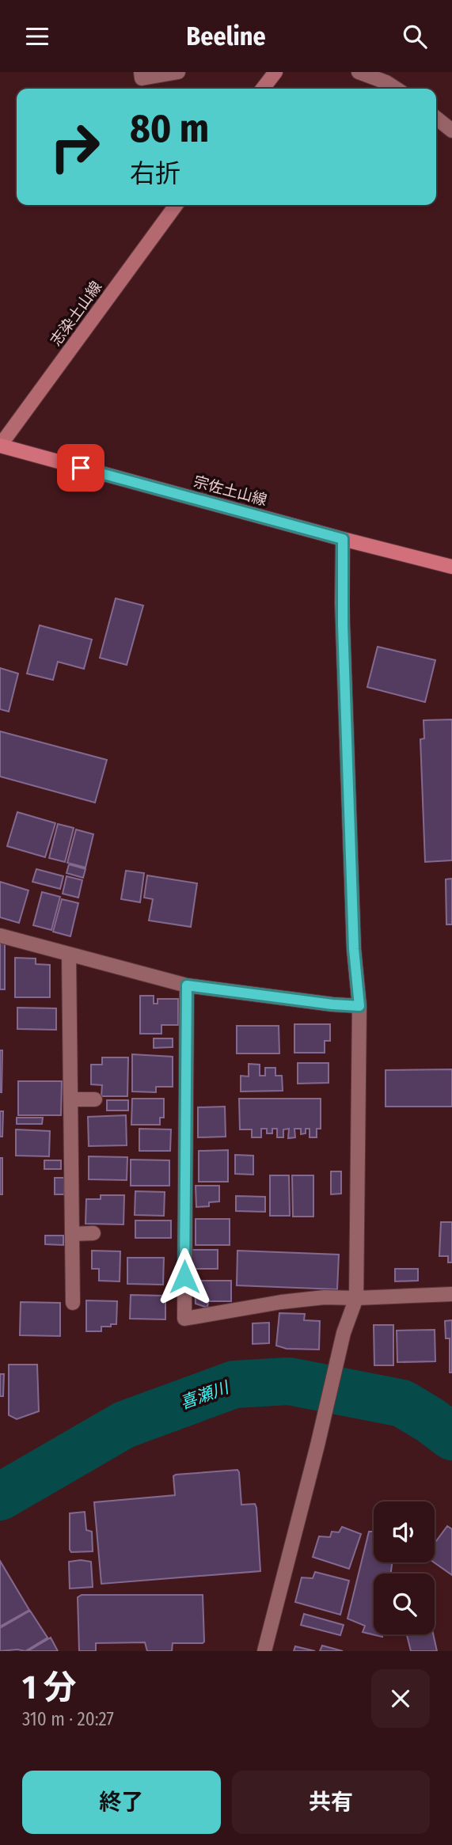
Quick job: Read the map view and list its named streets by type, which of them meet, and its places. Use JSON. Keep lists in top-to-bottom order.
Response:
{
  "streets": {
    "main road": ["志染土山線", "宗佐土山線"]
  },
  "crossings": [
    ["志染土山線", "宗佐土山線"]
  ],
  "water": ["喜瀬川"],
  "page": {
    "header": "Beeline",
    "turn": ["80 m", "右折"],
    "heading": ["1 分", "310 m · 20:27"],
    "buttons": ["終了", "共有"]
  }
}
